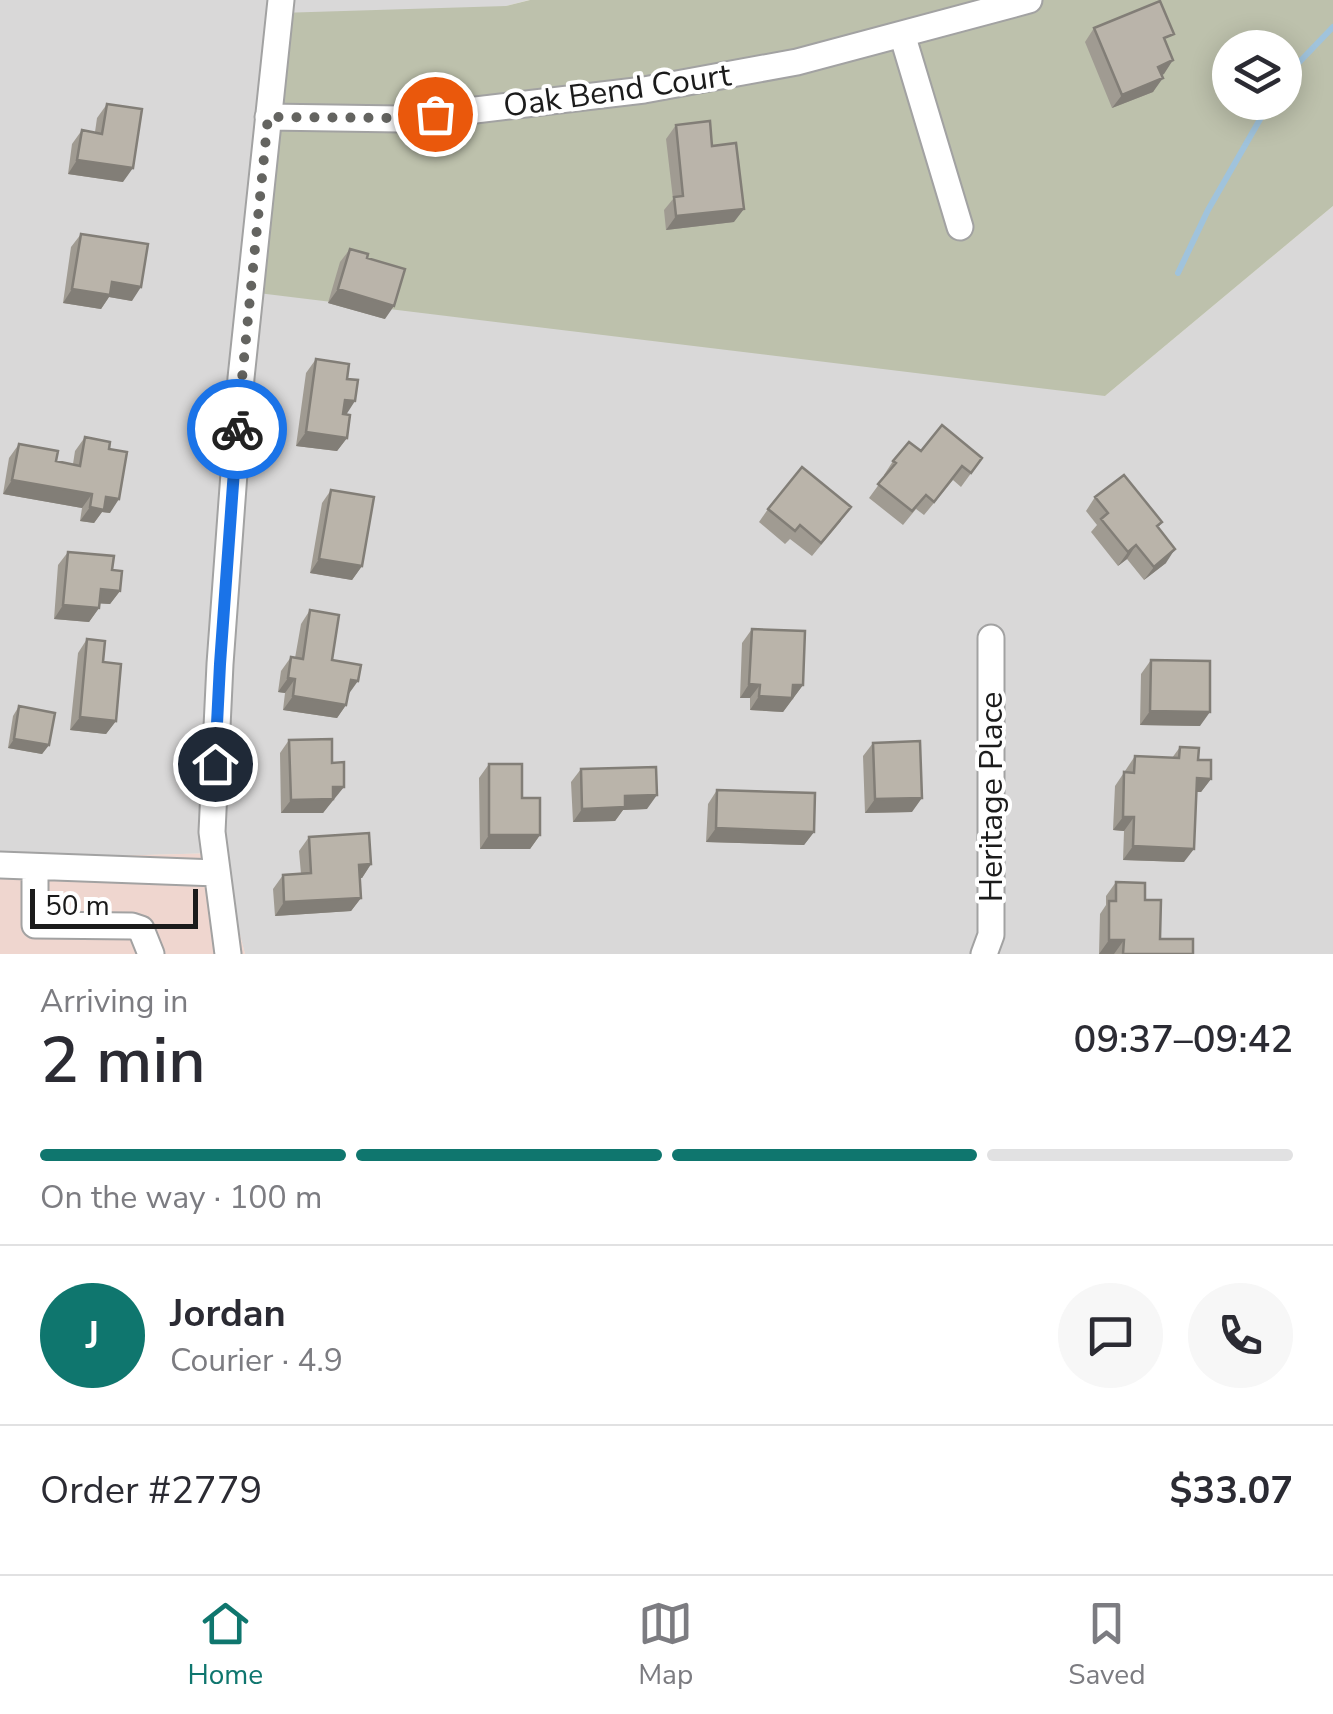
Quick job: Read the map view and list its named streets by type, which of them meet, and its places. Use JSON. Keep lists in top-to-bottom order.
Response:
{
  "streets": {
    "street": ["Oak Bend Court", "Heritage Place"]
  },
  "scale_bar": "50 m",
  "page": {
    "scale": "50 m",
    "heading": ["2 min", "Arriving in", "09:37–09:42"],
    "panel": [
      "Jordan",
      "Courier · 4.9",
      "Order #2779",
      "$33.07"
    ],
    "bar": "On the way · 100 m",
    "round": "J",
    "tabs": ["Home", "Map", "Saved"]
  }
}
